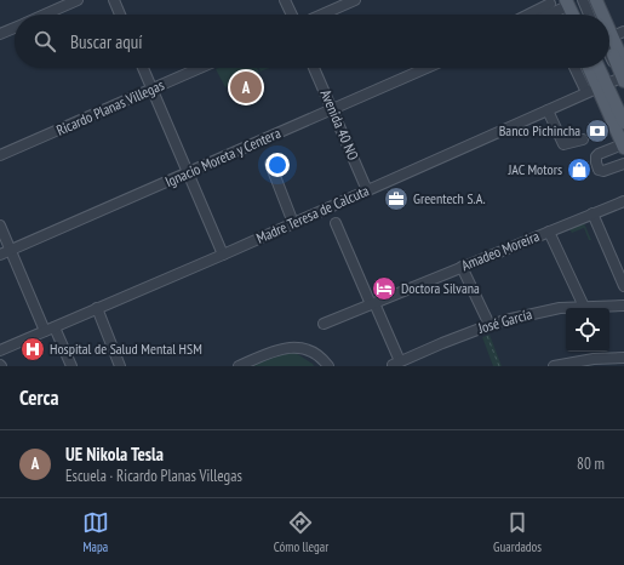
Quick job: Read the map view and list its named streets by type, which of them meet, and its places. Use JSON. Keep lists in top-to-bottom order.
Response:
{
  "streets": {
    "street": [
      "Ricardo Planas Villegas",
      "Avenida 40 NO",
      "Ignacio Moreta y Centera",
      "Madre Teresa de Calcuta",
      "Amadeo Moreira",
      "José García"
    ]
  },
  "crossings": [
    ["Avenida 40 NO", "Ignacio Moreta y Centera"],
    ["Avenida 40 NO", "Madre Teresa de Calcuta"]
  ],
  "places": {
    "bank": ["Banco Pichincha"],
    "shop": ["JAC Motors"],
    "office": ["Greentech S.A."],
    "hotel": ["Doctora Silvana"],
    "hospital": ["Hospital de Salud Mental HSM"]
  },
  "page": {
    "search": "Buscar aquí",
    "pins": "A",
    "heading": "Cerca",
    "list": [
      {
        "mark": "A",
        "name": "UE Nikola Tesla",
        "note": "Escuela · Ricardo Planas Villegas",
        "value": "80 m"
      }
    ],
    "nav": ["Mapa", "Cómo llegar", "Guardados"]
  }
}
